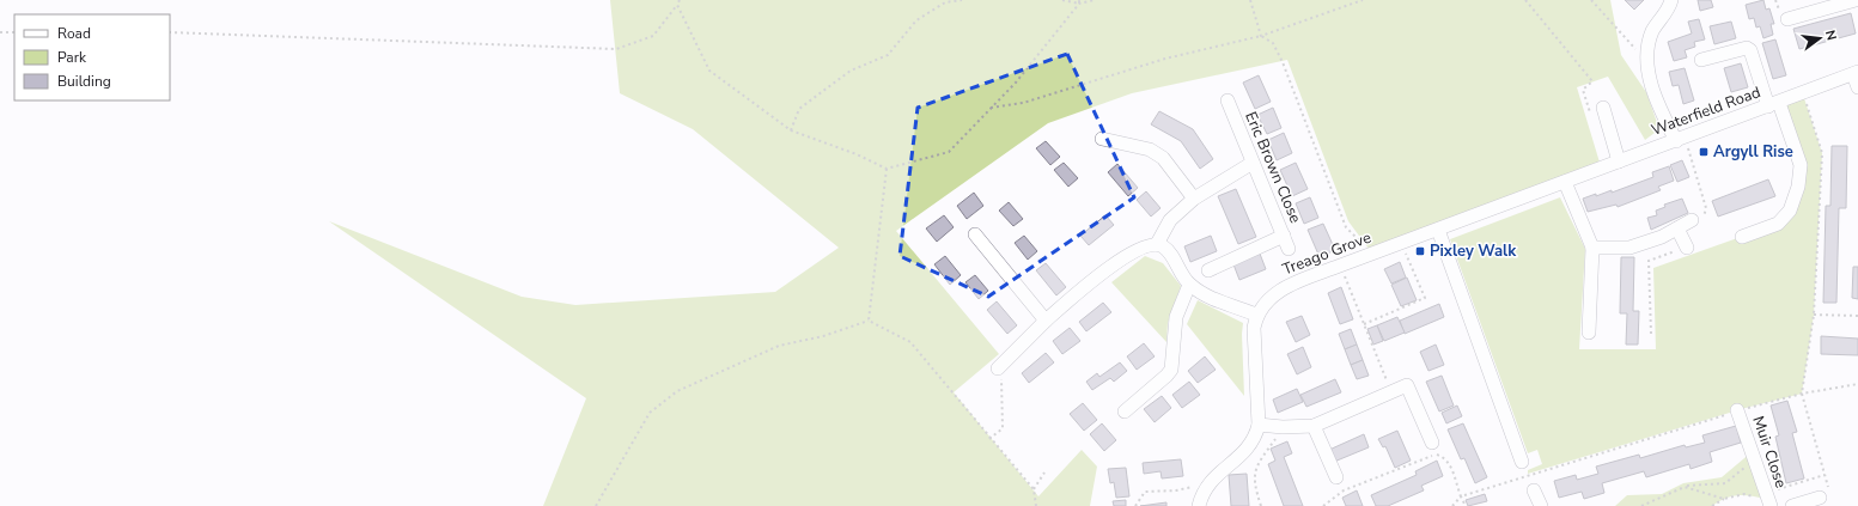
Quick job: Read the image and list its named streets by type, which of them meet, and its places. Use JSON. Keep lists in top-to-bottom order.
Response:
{
  "streets": {
    "street": [
      "Waterfield Road",
      "Eric Brown Close",
      "Treago Grove",
      "Muir Close"
    ]
  },
  "crossings": [
    ["Waterfield Road", "Treago Grove"]
  ],
  "places": {
    "transit": ["Argyll Rise", "Pixley Walk"]
  },
  "legend": ["Road", "Park", "Building"],
  "north": "right"
}
